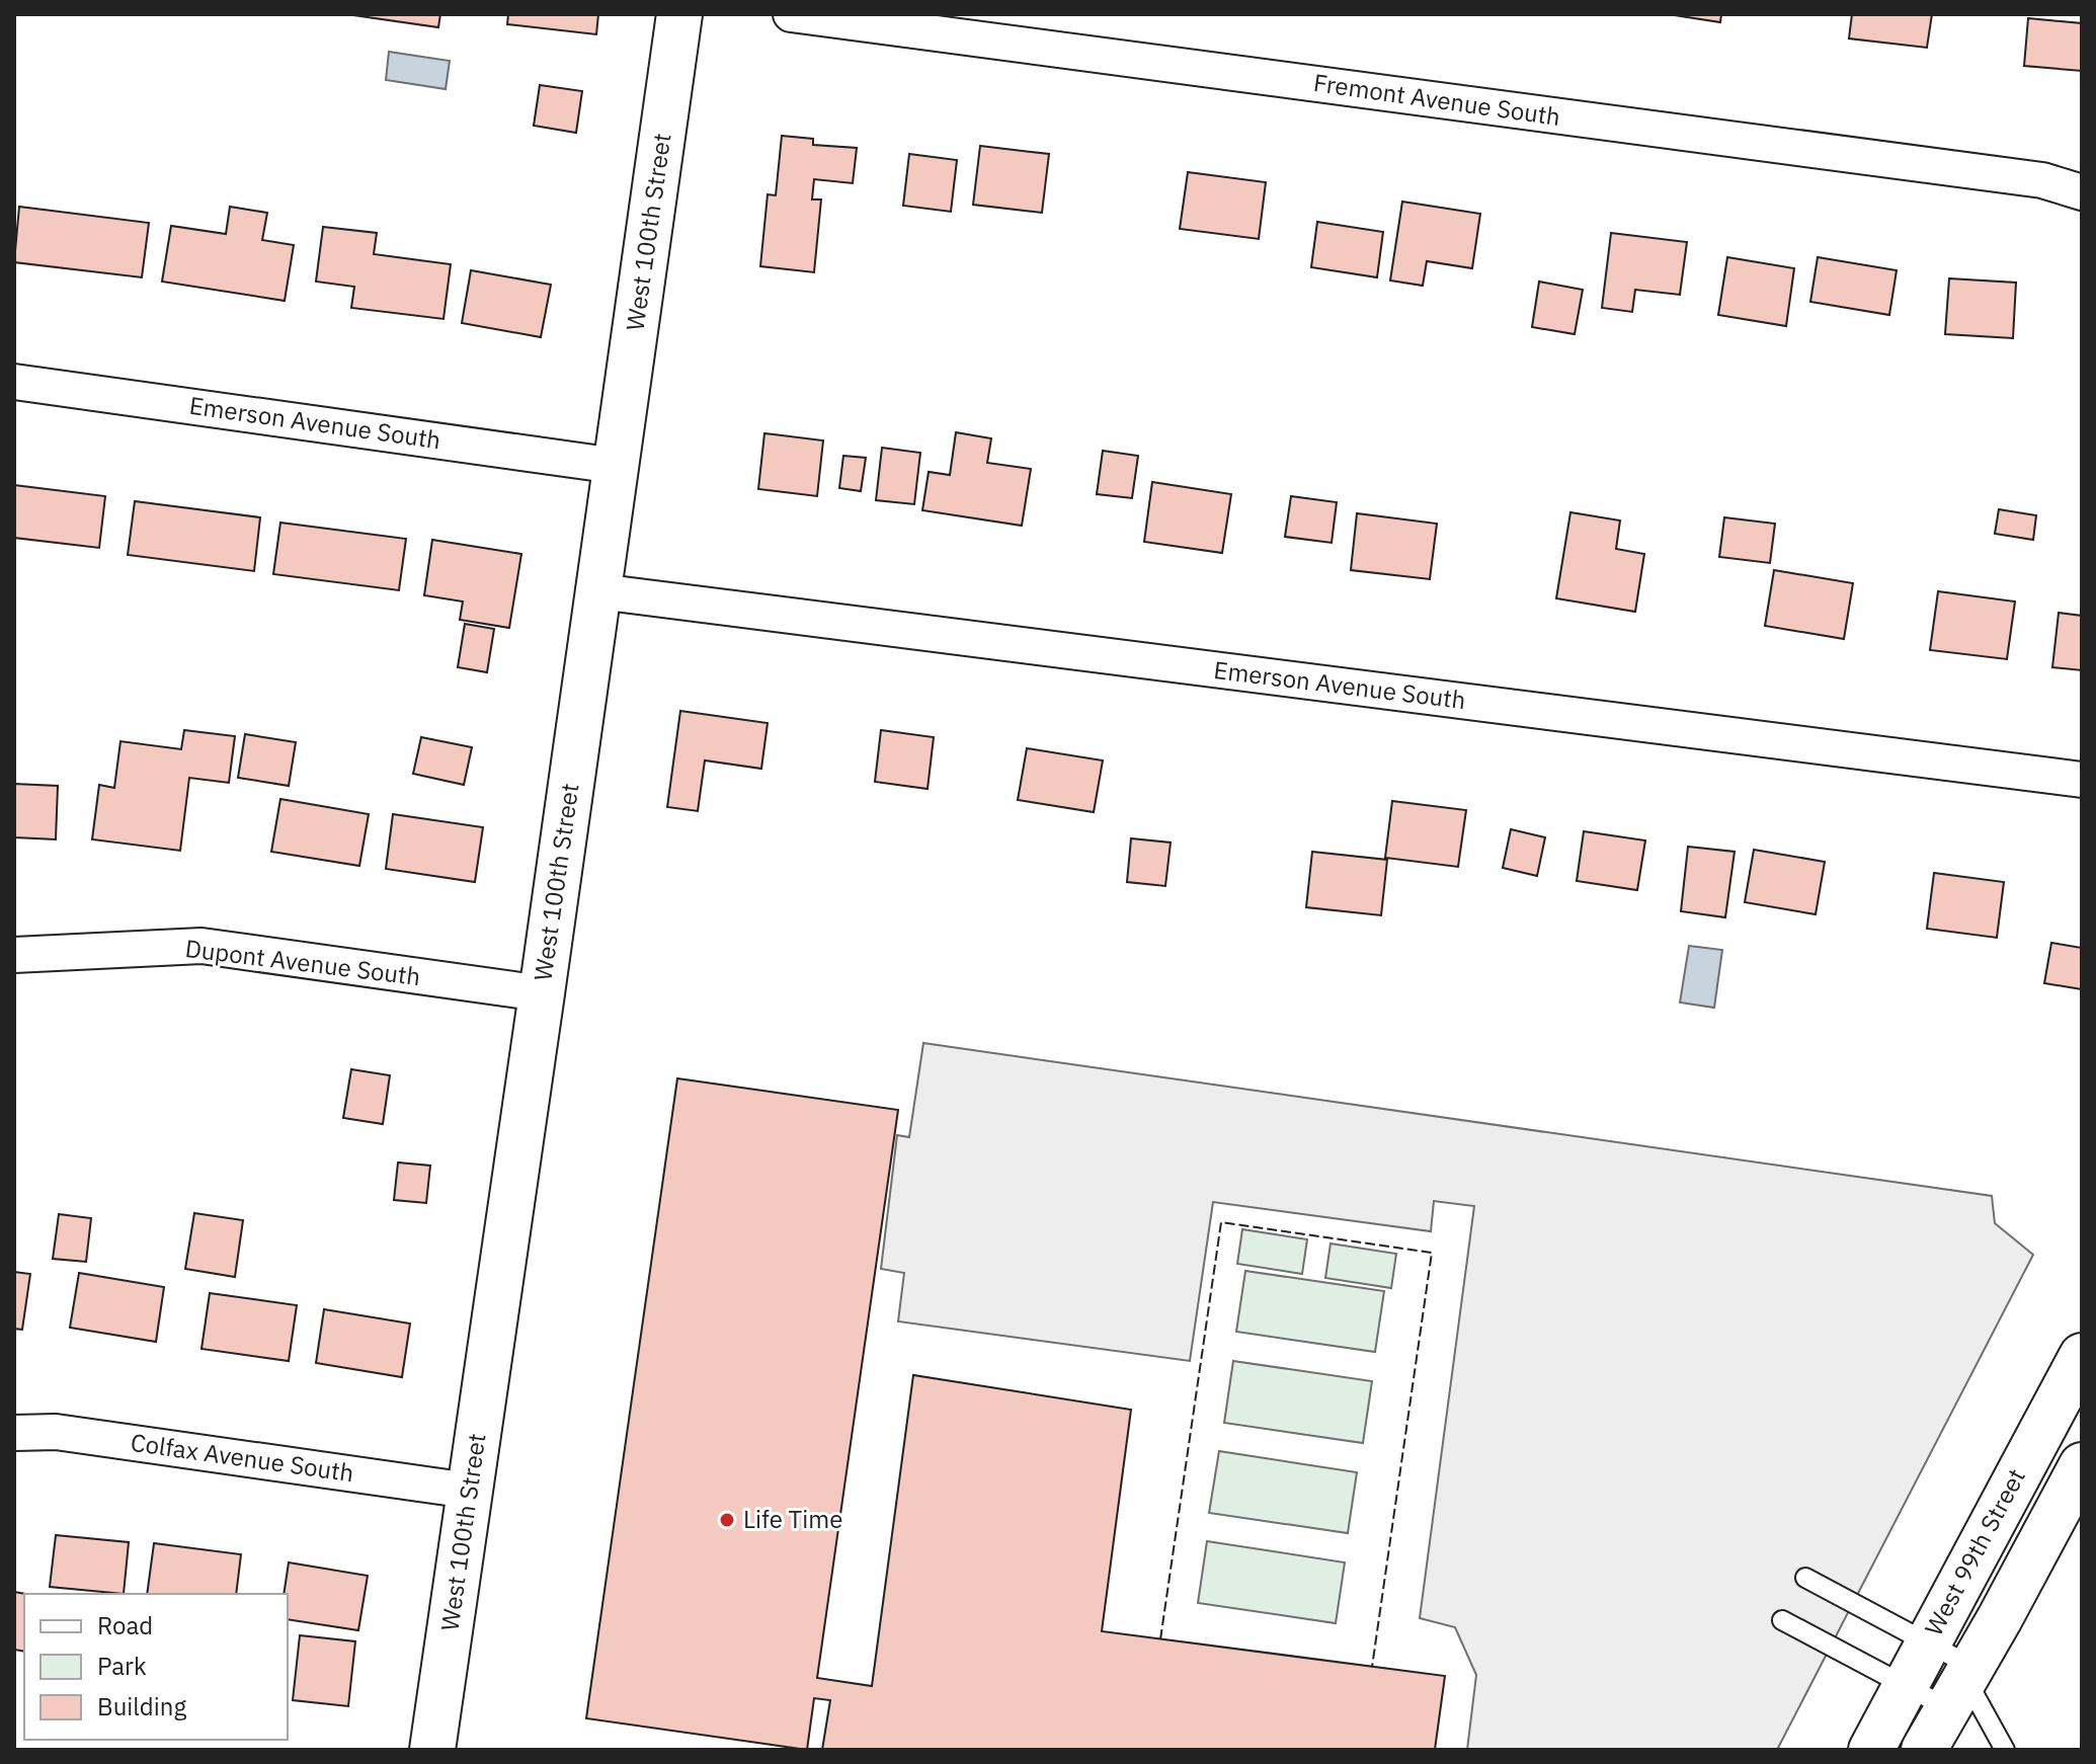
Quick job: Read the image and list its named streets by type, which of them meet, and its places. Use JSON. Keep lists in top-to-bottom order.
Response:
{
  "streets": {
    "street": [
      "Fremont Avenue South",
      "West 100th Street",
      "Emerson Avenue South",
      "Dupont Avenue South",
      "Colfax Avenue South",
      "West 99th Street"
    ]
  },
  "crossings": [
    ["West 100th Street", "Emerson Avenue South"],
    ["West 100th Street", "Dupont Avenue South"],
    ["West 100th Street", "Colfax Avenue South"]
  ],
  "places": ["Life Time"],
  "legend": ["Road", "Park", "Building"]
}
